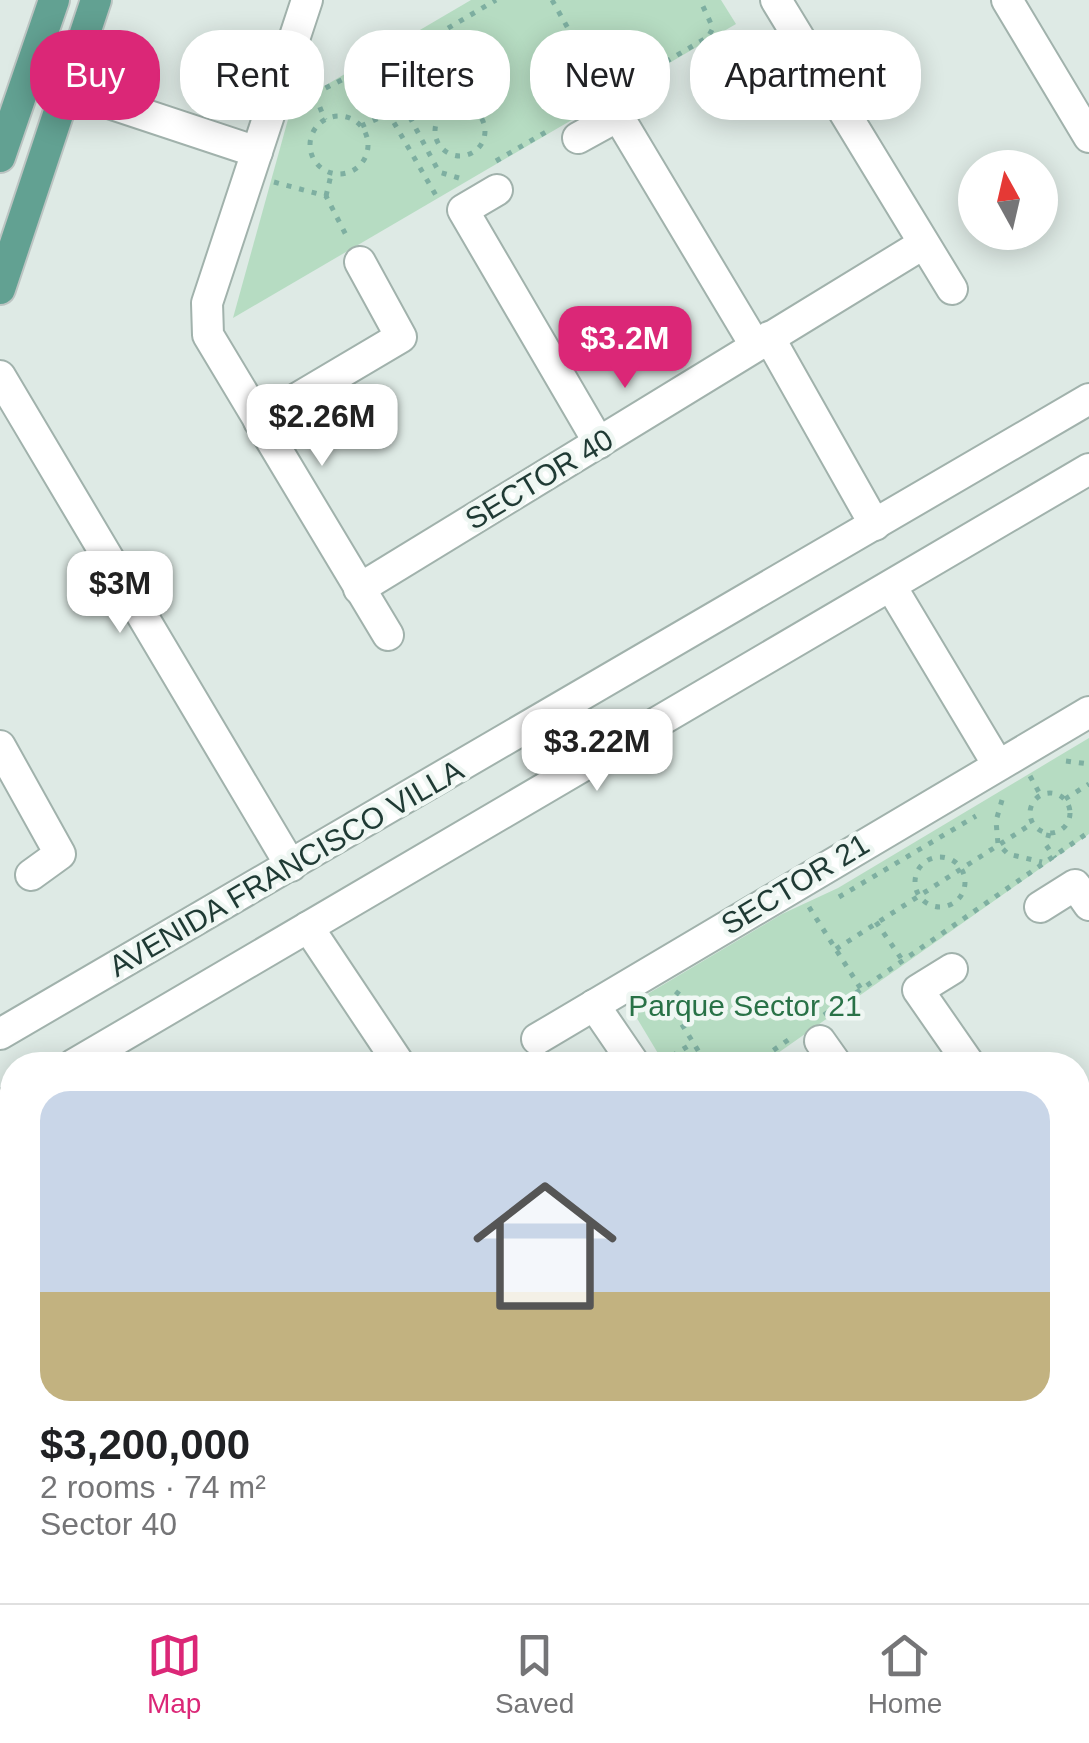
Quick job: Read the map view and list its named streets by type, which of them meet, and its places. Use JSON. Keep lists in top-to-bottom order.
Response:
{
  "streets": {
    "street": ["SECTOR 40", "AVENIDA FRANCISCO VILLA", "SECTOR 21"]
  },
  "parks": ["Parque Sector 21"],
  "north": "top",
  "page": {
    "chip": [
      "Buy",
      "Rent",
      "Filters",
      "New",
      "Apartment"
    ],
    "price": [
      "$3.2M",
      "$2.26M",
      "$3M",
      "$3.22M"
    ],
    "list": [
      {
        "name": "$3,200,000",
        "note": "2 rooms · 74 m² · Sector 40"
      }
    ],
    "tabs": ["Map", "Saved", "Home"]
  }
}
